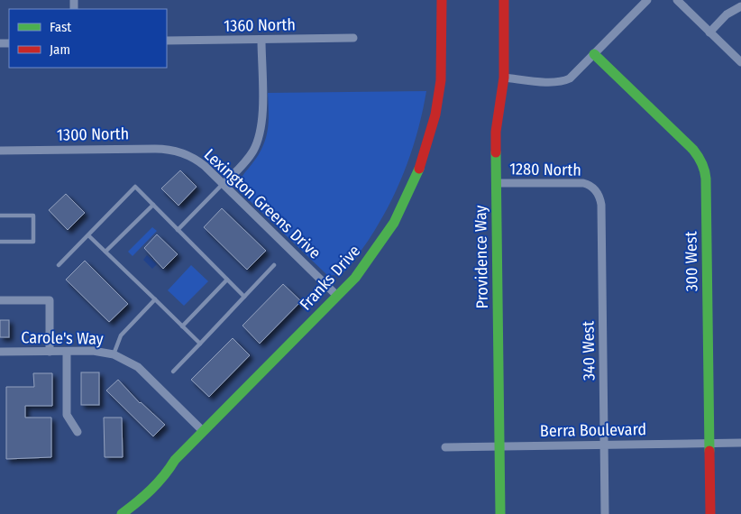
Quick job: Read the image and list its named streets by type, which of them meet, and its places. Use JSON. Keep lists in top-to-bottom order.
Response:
{
  "streets": {
    "street": [
      "1360 North",
      "1300 North",
      "1280 North",
      "Lexington Greens Drive",
      "Providence Way",
      "300 West",
      "Franks Drive",
      "Carole's Way",
      "340 West",
      "Berra Boulevard"
    ]
  },
  "crossings": [
    ["1300 North", "Lexington Greens Drive"],
    ["1280 North", "Providence Way"],
    ["1280 North", "340 West"],
    ["Lexington Greens Drive", "Franks Drive"],
    ["Providence Way", "Berra Boulevard"],
    ["300 West", "Berra Boulevard"],
    ["Franks Drive", "Carole's Way"],
    ["340 West", "Berra Boulevard"]
  ],
  "legend": ["Fast", "Jam"]
}
